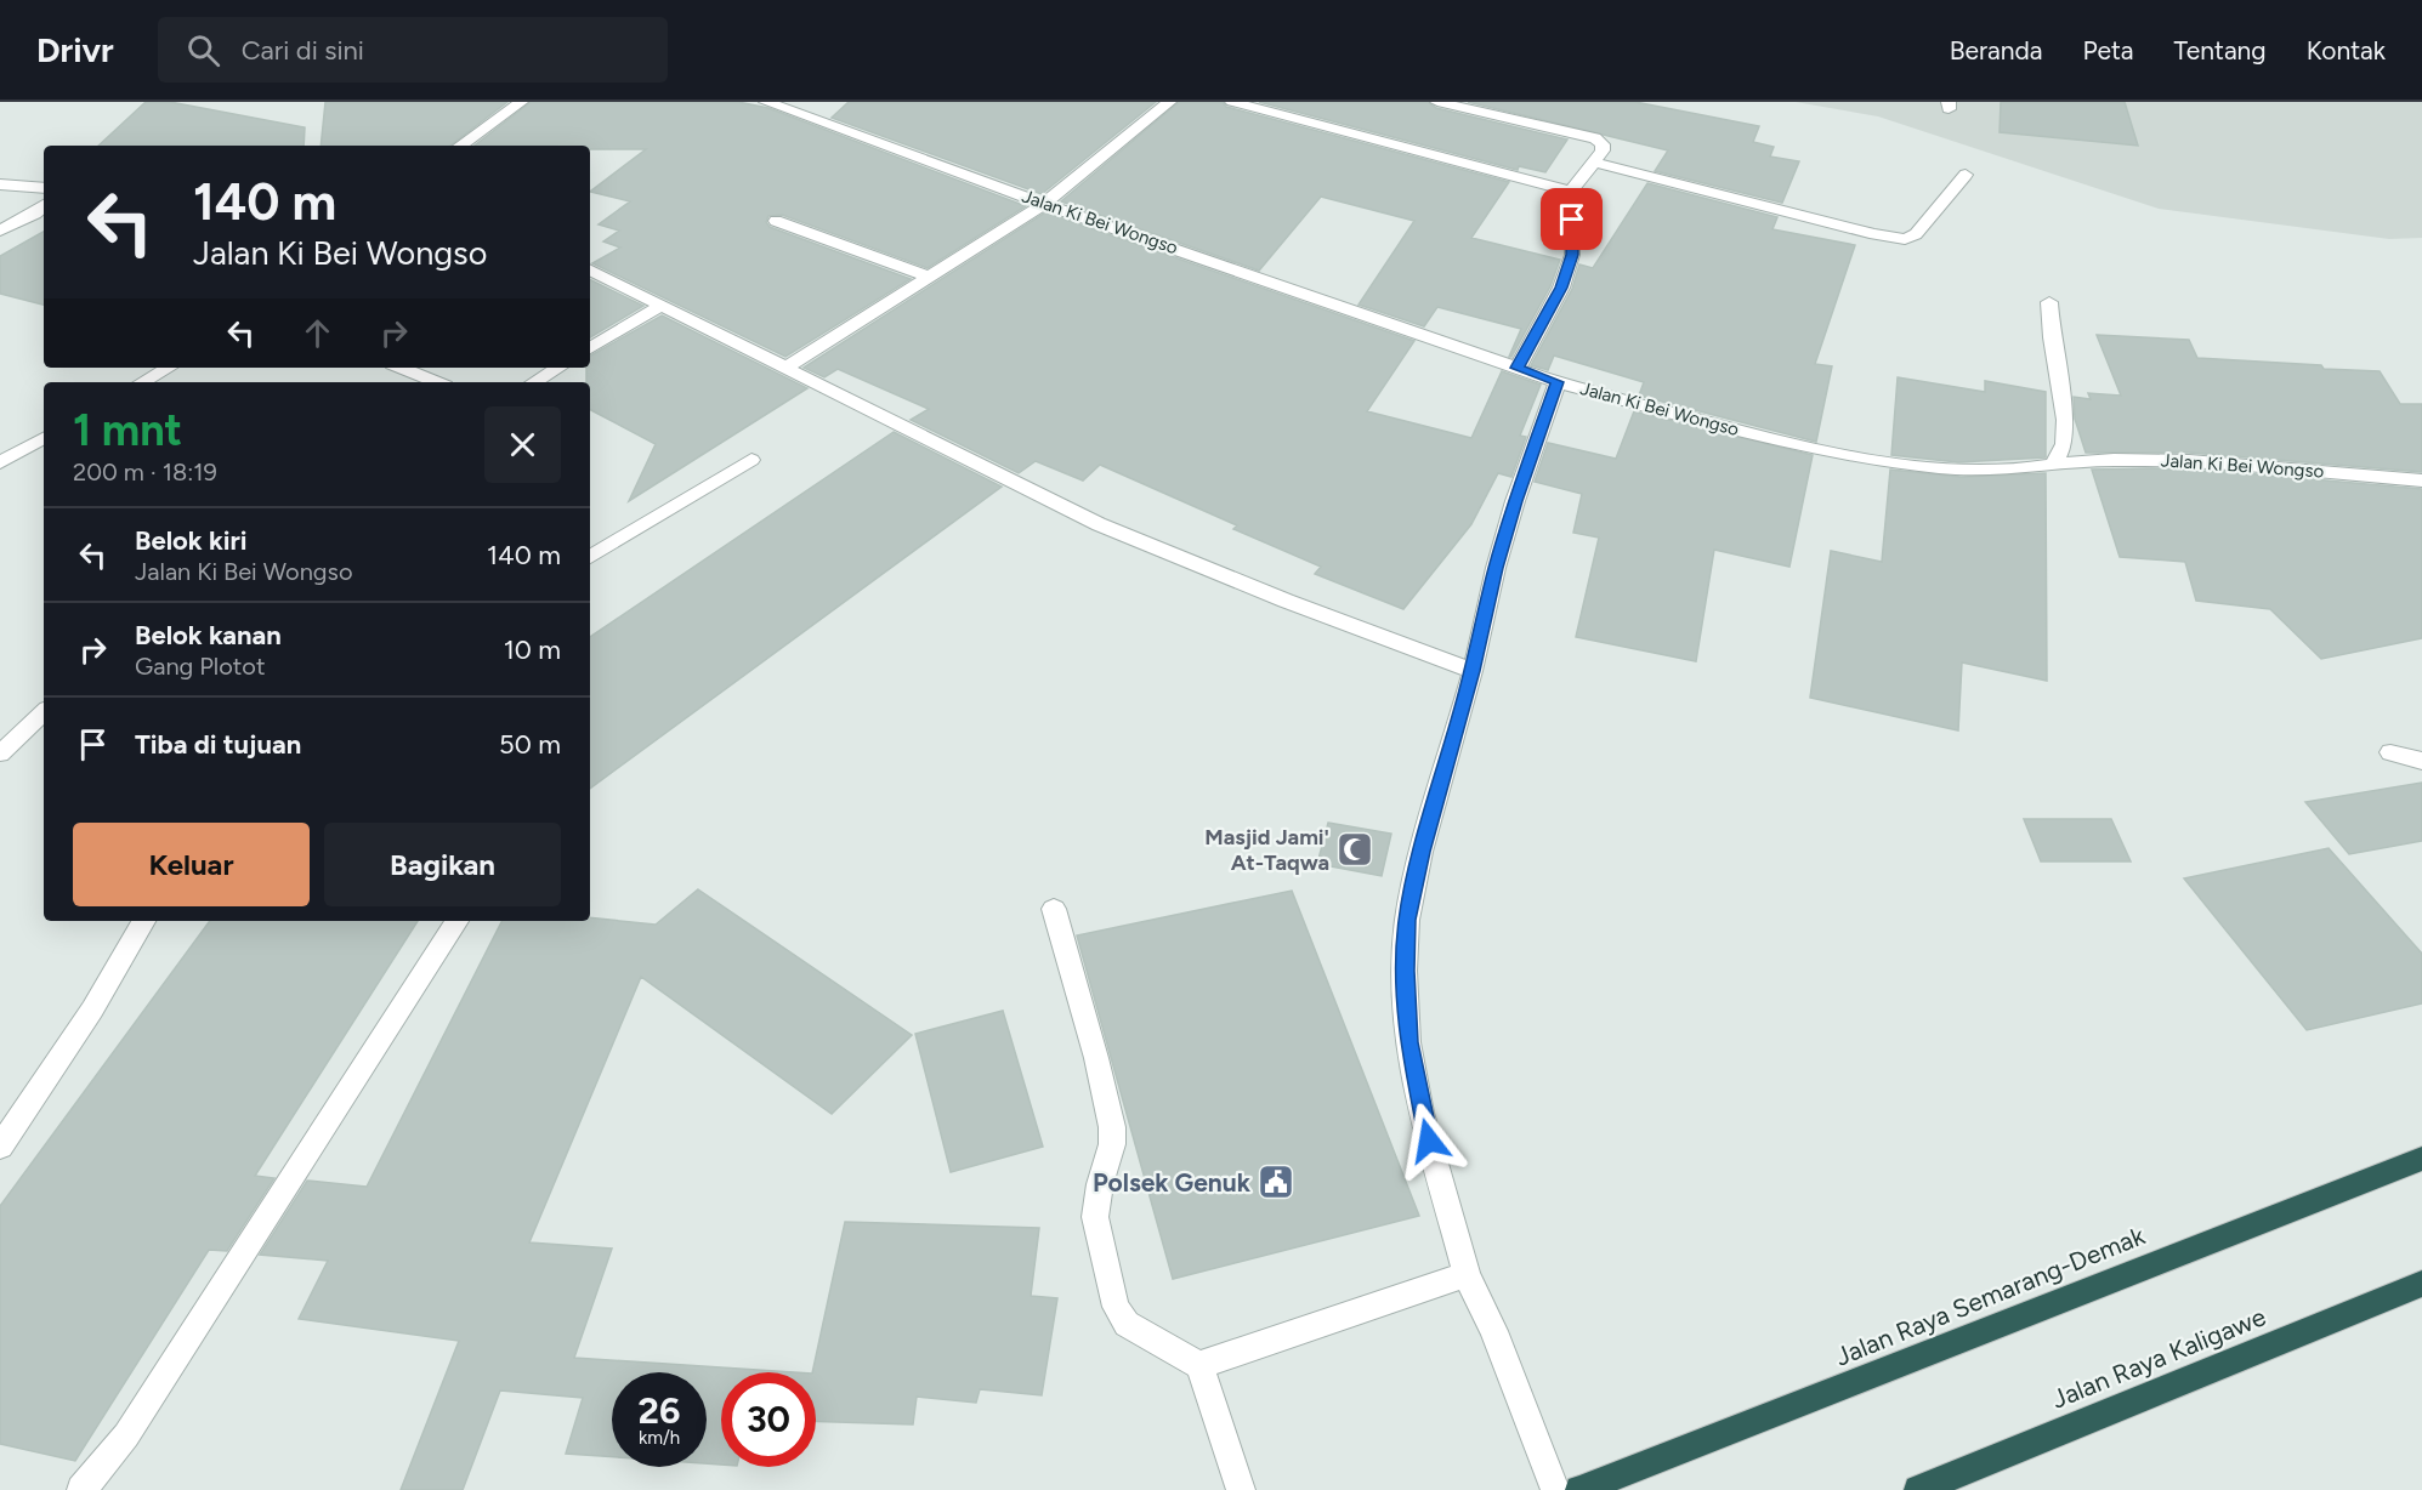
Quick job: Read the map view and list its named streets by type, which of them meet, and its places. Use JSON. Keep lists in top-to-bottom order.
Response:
{
  "streets": {
    "highway": ["Jalan Raya Semarang-Demak", "Jalan Raya Kaligawe"],
    "street": ["Jalan Ki Bei Wongso"]
  },
  "places": {
    "mosque": ["Masjid Jami' At-Taqwa"],
    "public building": ["Polsek Genuk"]
  },
  "page": {
    "header": "Drivr",
    "search": "Cari di sini",
    "nav": [
      "Beranda",
      "Peta",
      "Tentang",
      "Kontak"
    ],
    "turn": ["140 m", "Jalan Ki Bei Wongso"],
    "heading": ["1 mnt", "200 m · 18:19"],
    "list": [
      {
        "name": "Belok kiri",
        "note": "Jalan Ki Bei Wongso",
        "value": "140 m"
      },
      {
        "name": "Belok kanan",
        "note": "Gang Plotot",
        "value": "10 m"
      },
      {
        "name": "Tiba di tujuan",
        "value": "50 m"
      }
    ],
    "buttons": ["Keluar", "Bagikan"],
    "speed": "26 km/h",
    "limit": "30"
  }
}
